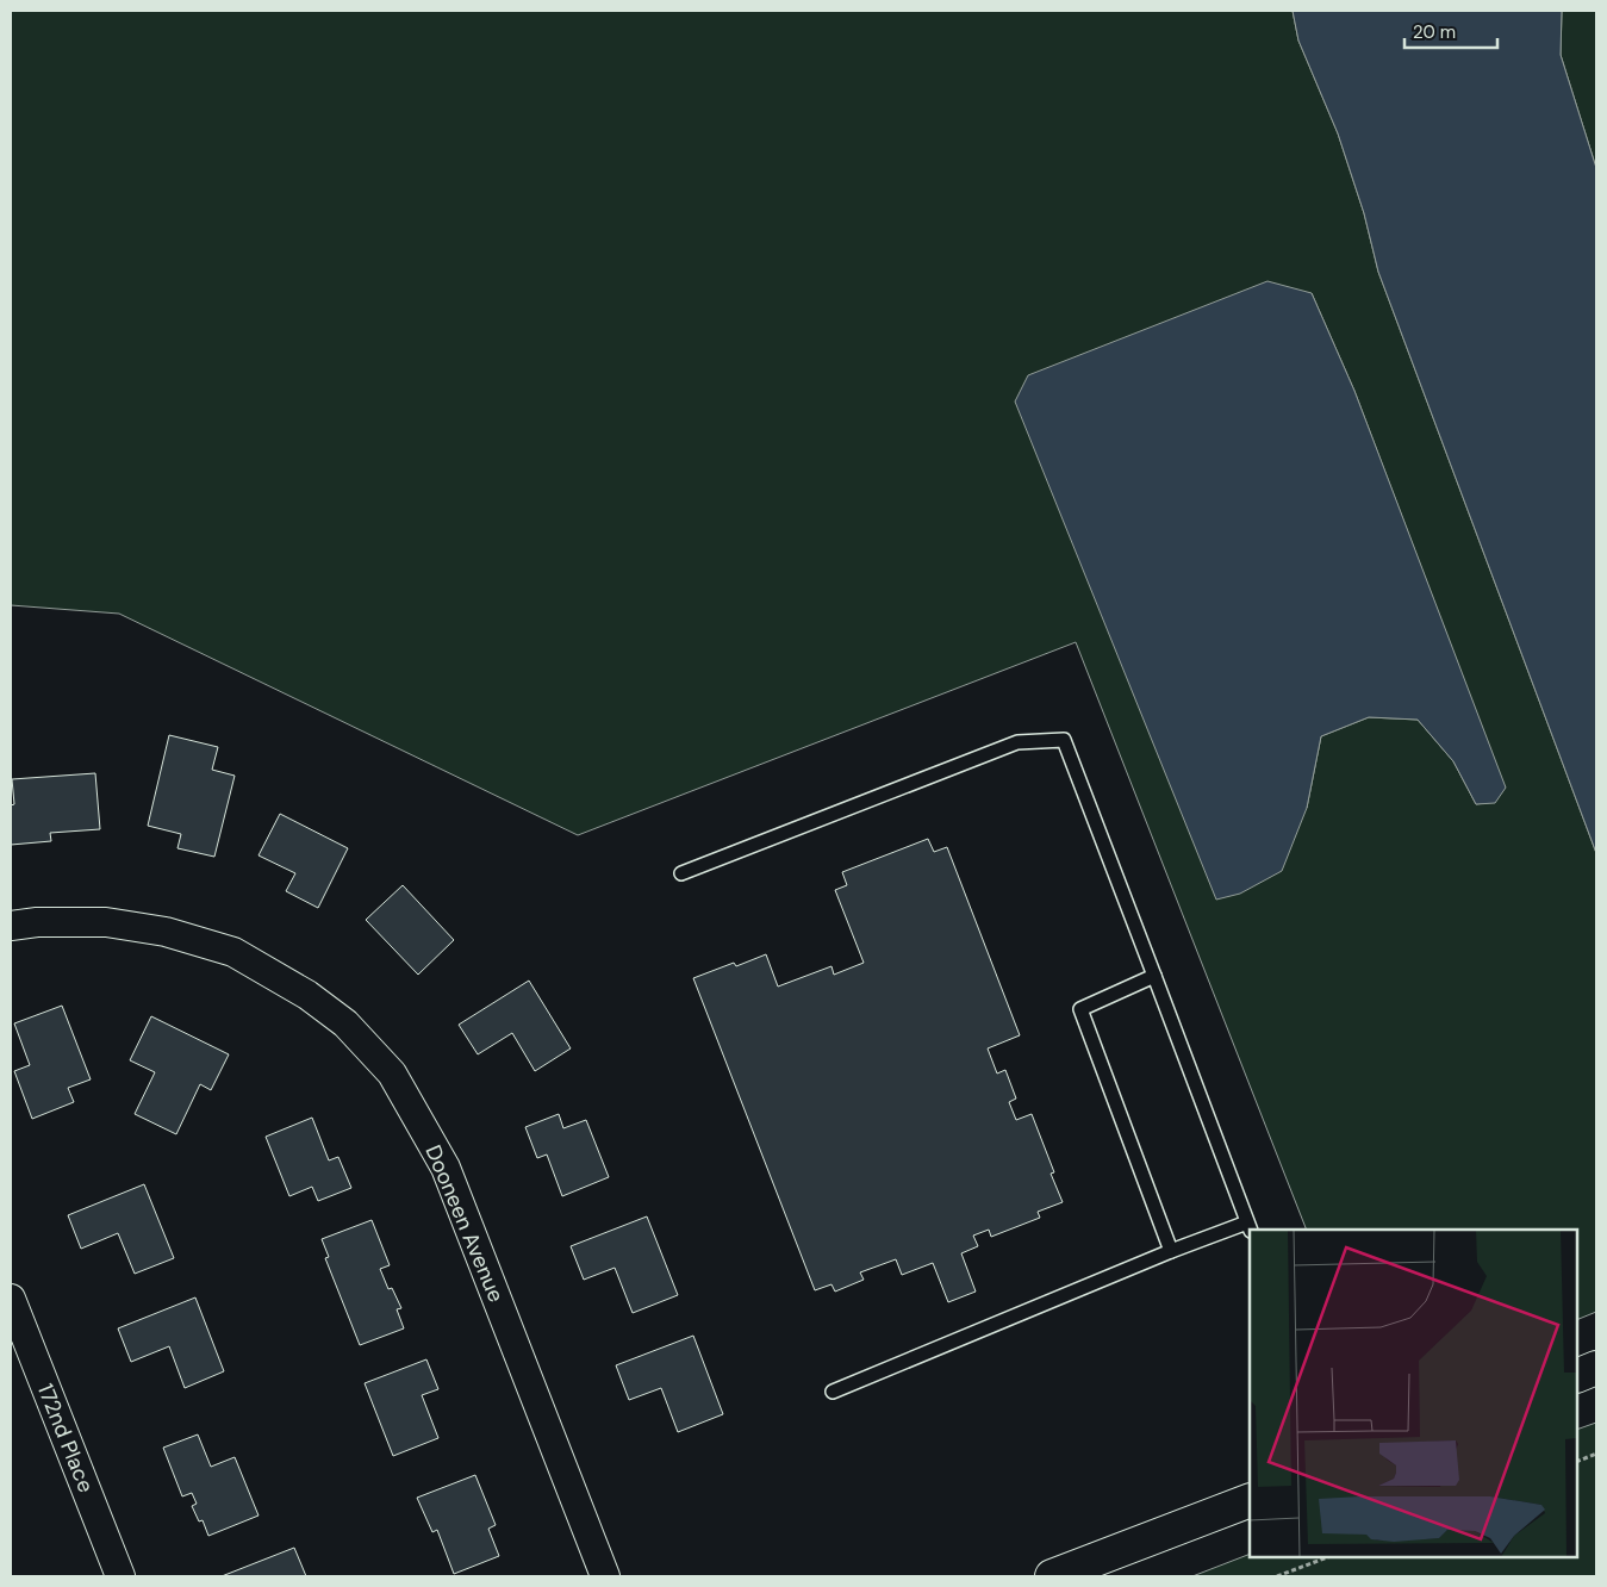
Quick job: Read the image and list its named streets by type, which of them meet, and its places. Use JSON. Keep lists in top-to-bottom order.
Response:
{
  "streets": {
    "street": ["Dooneen Avenue", "172nd Place"]
  },
  "scale_bar": "20 m"
}
